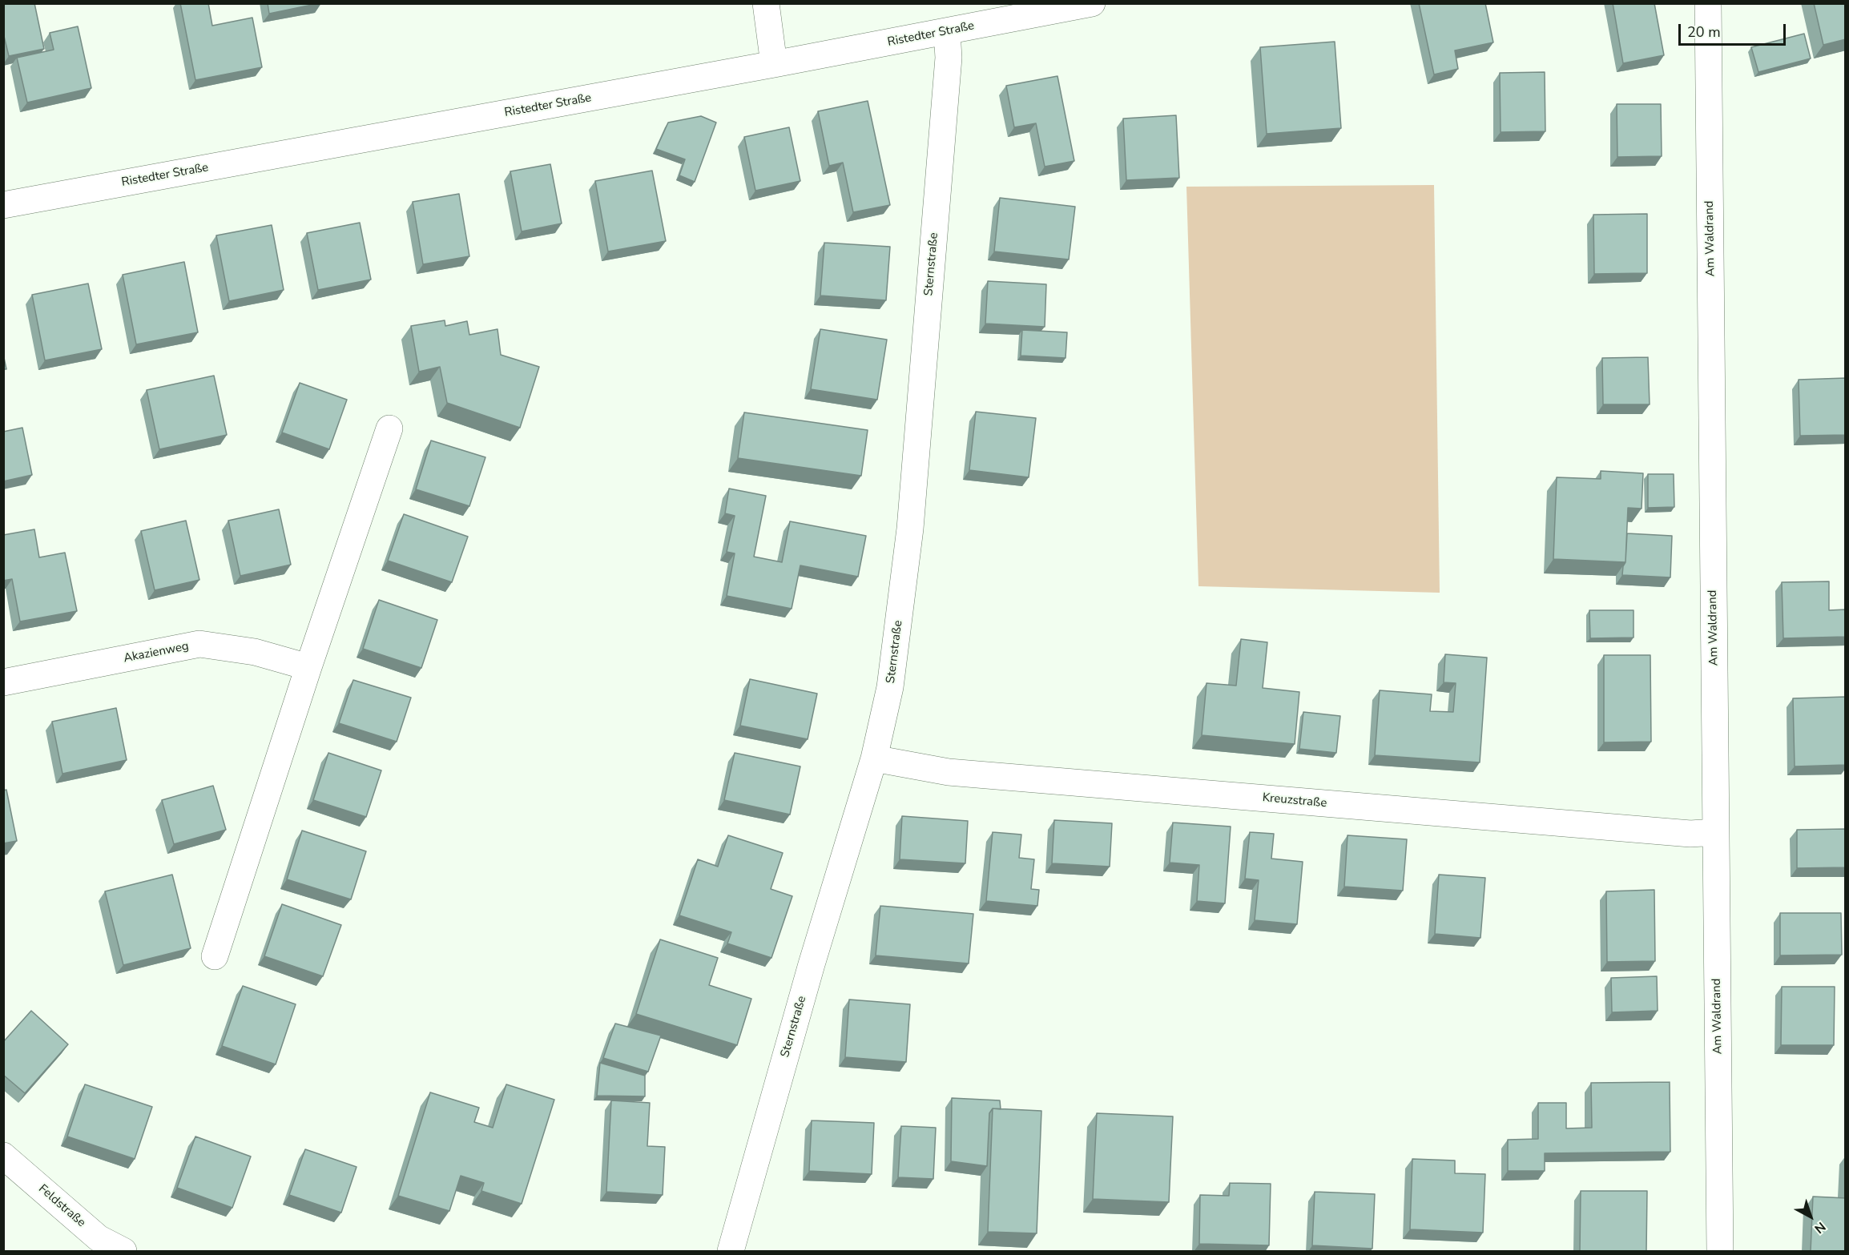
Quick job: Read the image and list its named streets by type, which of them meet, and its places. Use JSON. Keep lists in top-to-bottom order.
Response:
{
  "streets": {
    "street": [
      "Ristedter Straße",
      "Am Waldrand",
      "Sternstraße",
      "Akazienweg",
      "Kreuzstraße",
      "Feldstraße"
    ]
  },
  "crossings": [
    ["Ristedter Straße", "Sternstraße"],
    ["Am Waldrand", "Kreuzstraße"],
    ["Sternstraße", "Kreuzstraße"]
  ],
  "scale_bar": "20 m",
  "north": "bottom right"
}
